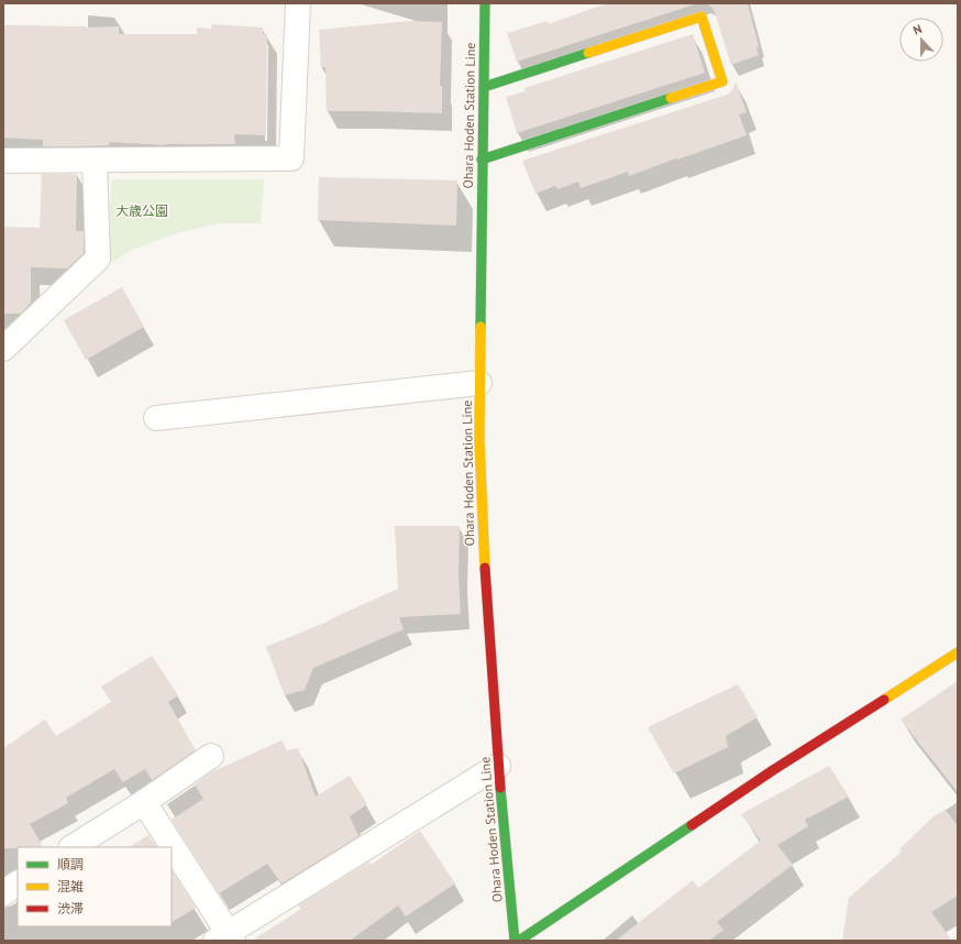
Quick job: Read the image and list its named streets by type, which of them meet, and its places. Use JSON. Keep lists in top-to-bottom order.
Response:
{
  "streets": {
    "street": ["Ohara Hoden Station Line"]
  },
  "parks": ["大歳公園"],
  "legend": ["順調", "混雑", "渋滞"],
  "north": "top"
}
